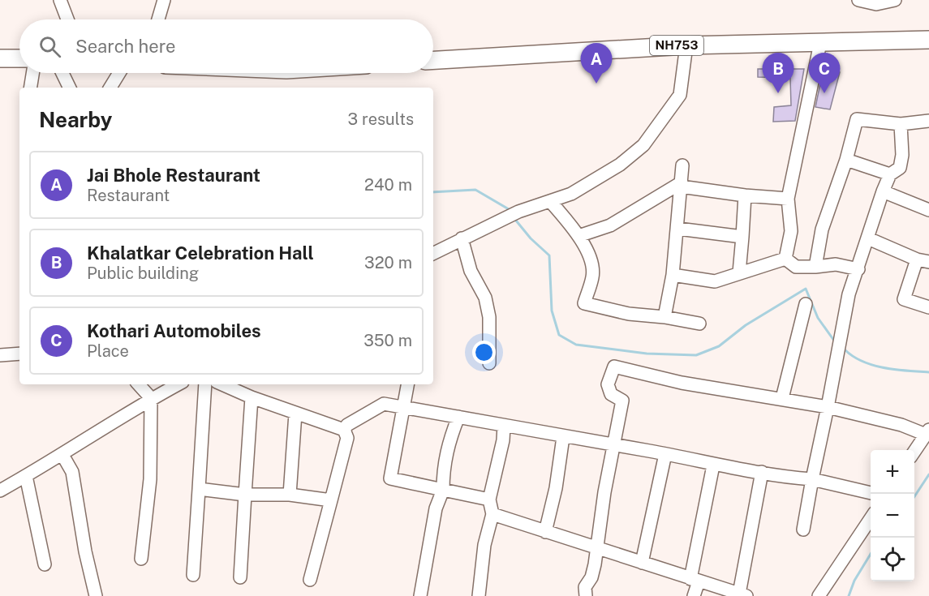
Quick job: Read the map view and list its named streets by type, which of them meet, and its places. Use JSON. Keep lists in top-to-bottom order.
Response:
{
  "streets": {
    "highway": ["NH753"]
  },
  "page": {
    "search": "Search here",
    "pins": ["A", "B", "C"],
    "heading": ["Nearby", "3 results"],
    "list": [
      {
        "mark": "A",
        "name": "Jai Bhole Restaurant",
        "note": "Restaurant",
        "value": "240 m"
      },
      {
        "mark": "B",
        "name": "Khalatkar Celebration Hall",
        "note": "Public building",
        "value": "320 m"
      },
      {
        "mark": "C",
        "name": "Kothari Automobiles",
        "note": "Place",
        "value": "350 m"
      }
    ],
    "map_buttons": ["+", "−"]
  }
}
